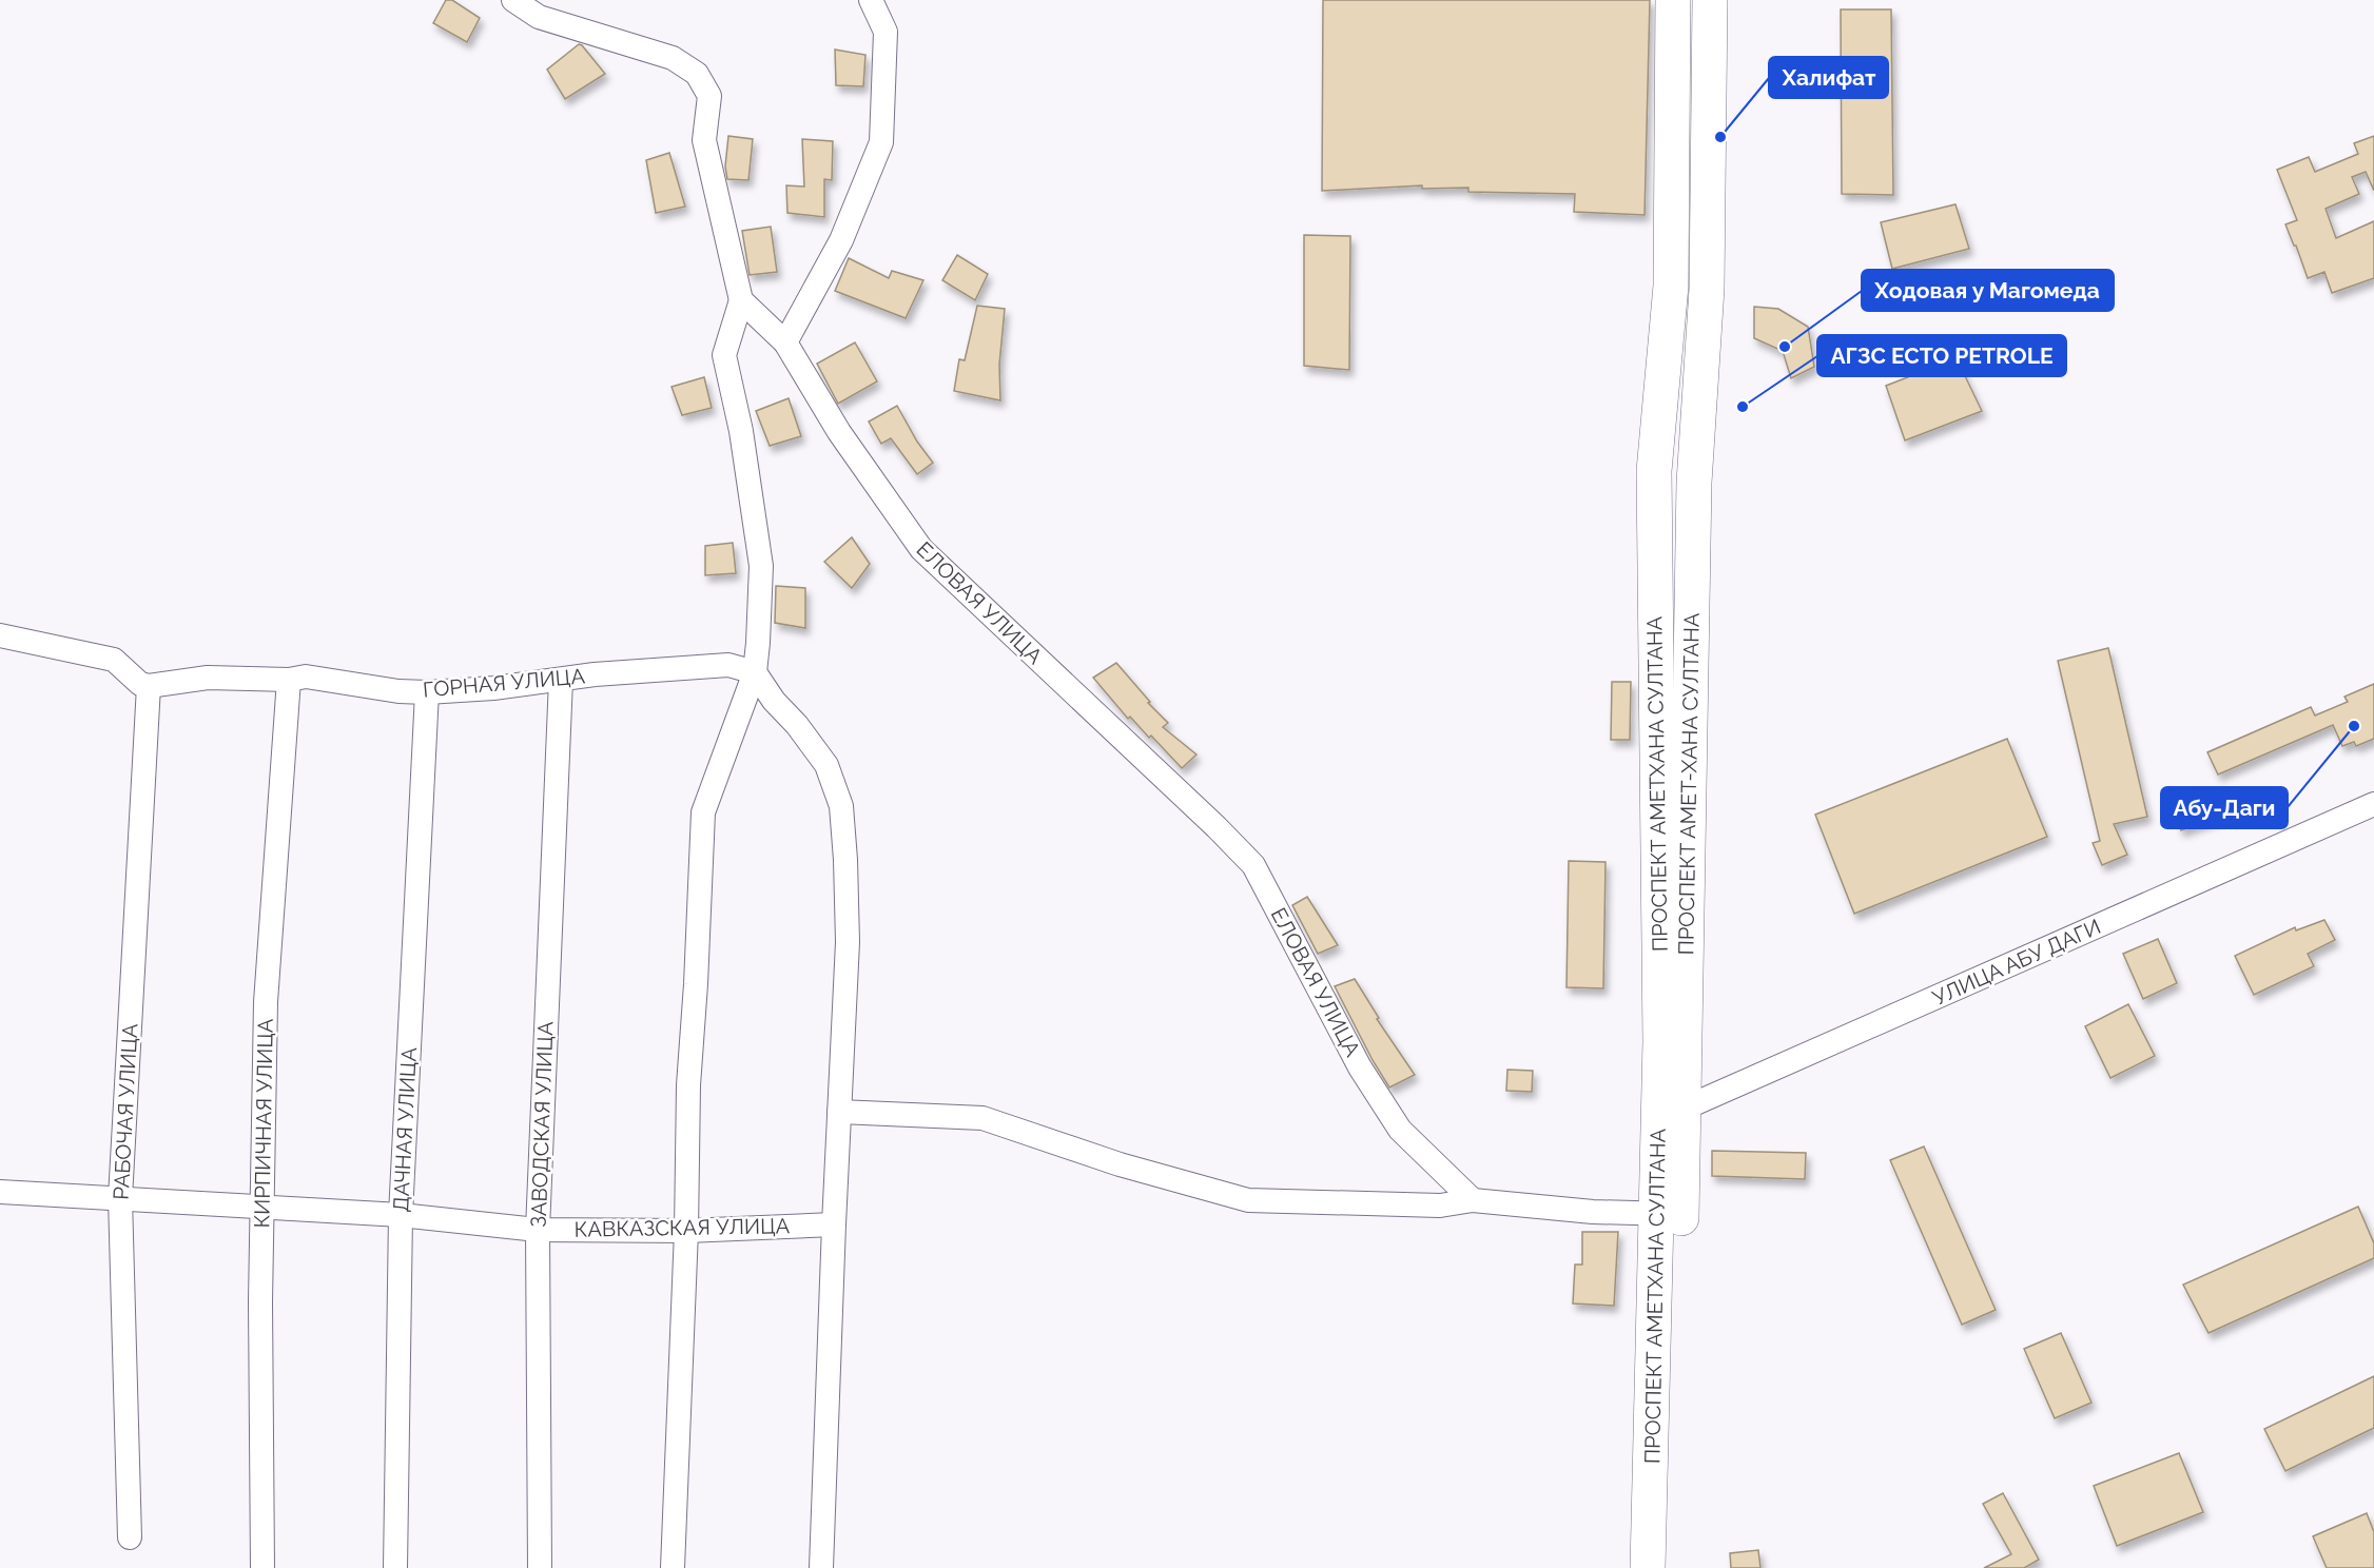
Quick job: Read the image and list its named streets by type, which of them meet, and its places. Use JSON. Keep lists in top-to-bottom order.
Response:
{
  "streets": {
    "main road": ["ПРОСПЕКТ АМЕТХАНА СУЛТАНА", "ПРОСПЕКТ АМЕТ-ХАНА СУЛТАНА"],
    "street": [
      "ЕЛОВАЯ УЛИЦА",
      "ГОРНАЯ УЛИЦА",
      "УЛИЦА АБУ ДАГИ",
      "РАБОЧАЯ УЛИЦА",
      "КИРПИЧНАЯ УЛИЦА",
      "ЗАВОДСКАЯ УЛИЦА",
      "ДАЧНАЯ УЛИЦА",
      "КАВКАЗСКАЯ УЛИЦА"
    ]
  },
  "crossings": [
    ["ГОРНАЯ УЛИЦА", "РАБОЧАЯ УЛИЦА"],
    ["ГОРНАЯ УЛИЦА", "КИРПИЧНАЯ УЛИЦА"],
    ["ГОРНАЯ УЛИЦА", "ЗАВОДСКАЯ УЛИЦА"],
    ["ГОРНАЯ УЛИЦА", "ДАЧНАЯ УЛИЦА"],
    ["ПРОСПЕКТ АМЕТХАНА СУЛТАНА", "ПРОСПЕКТ АМЕТ-ХАНА СУЛТАНА"],
    ["ПРОСПЕКТ АМЕТХАНА СУЛТАНА", "УЛИЦА АБУ ДАГИ"],
    ["ПРОСПЕКТ АМЕТ-ХАНА СУЛТАНА", "УЛИЦА АБУ ДАГИ"],
    ["РАБОЧАЯ УЛИЦА", "КАВКАЗСКАЯ УЛИЦА"],
    ["КИРПИЧНАЯ УЛИЦА", "КАВКАЗСКАЯ УЛИЦА"],
    ["ЗАВОДСКАЯ УЛИЦА", "КАВКАЗСКАЯ УЛИЦА"],
    ["ДАЧНАЯ УЛИЦА", "КАВКАЗСКАЯ УЛИЦА"]
  ],
  "places": [
    "Халифат",
    "Ходовая у Магомеда",
    "АГЗС ECTO PETROLE",
    "Абу-Даги"
  ]
}
